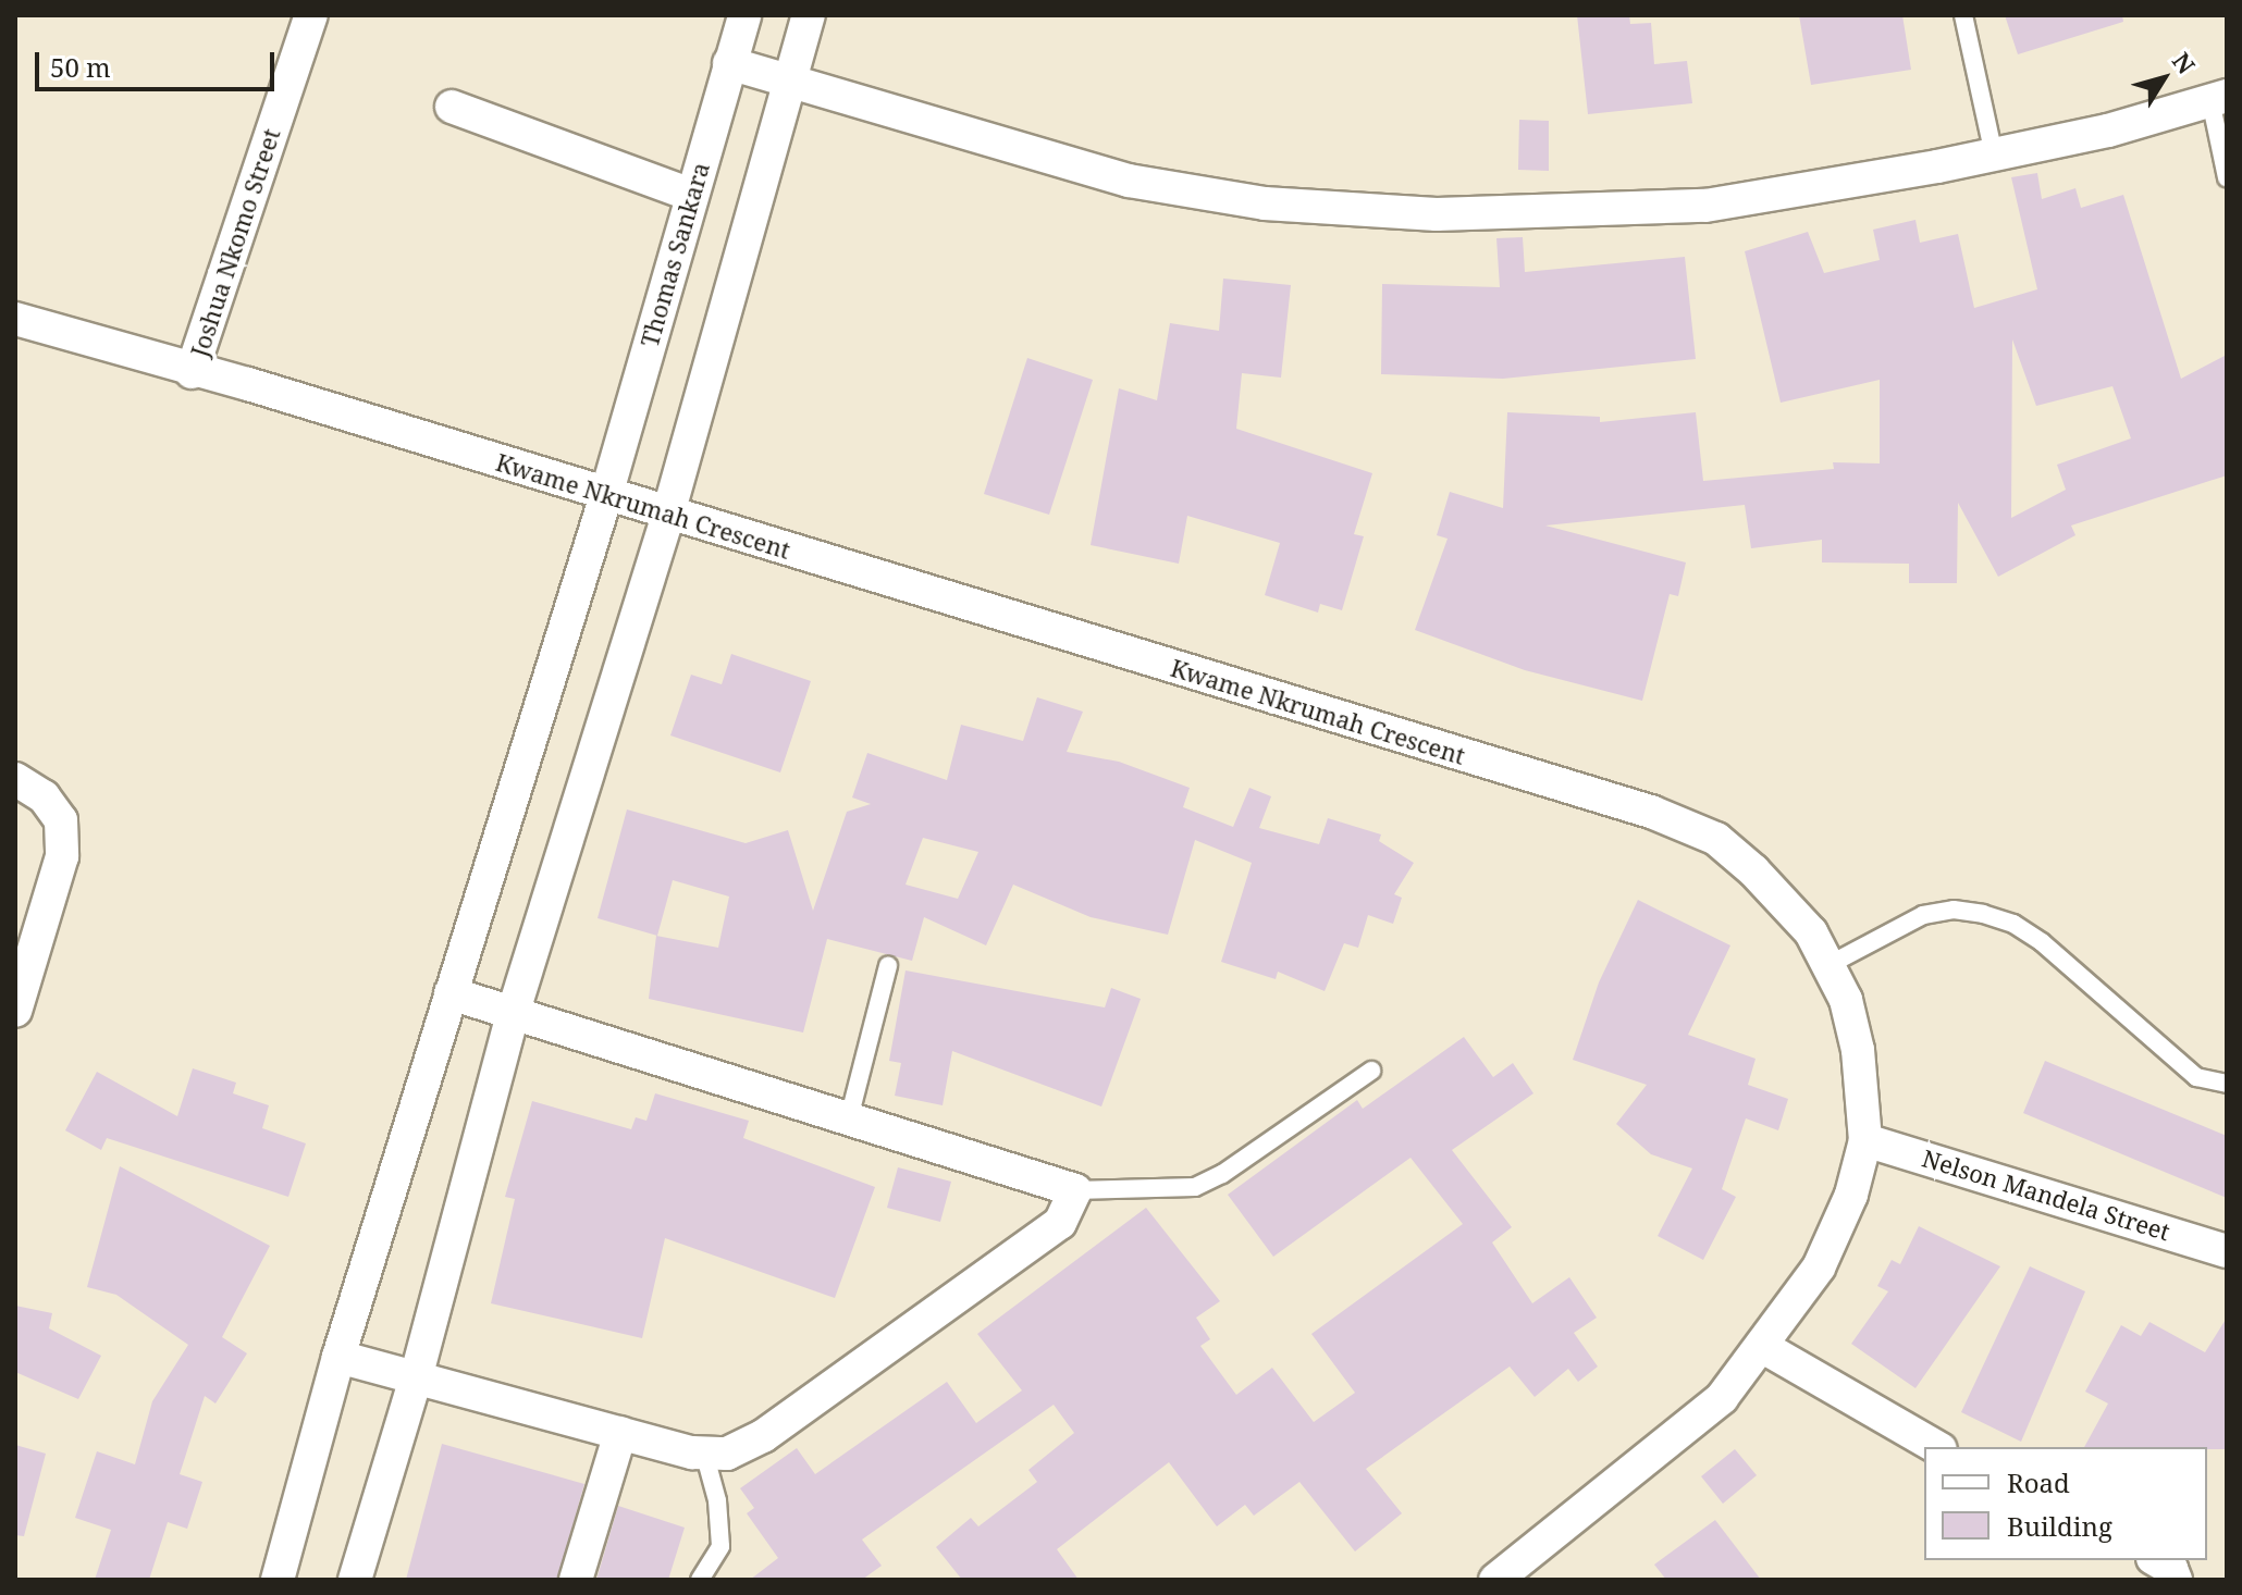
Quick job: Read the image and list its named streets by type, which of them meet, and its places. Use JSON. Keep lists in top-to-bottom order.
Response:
{
  "streets": {
    "street": [
      "Joshua Nkomo Street",
      "Thomas Sankara",
      "Kwame Nkrumah Crescent",
      "Nelson Mandela Street"
    ]
  },
  "crossings": [
    ["Joshua Nkomo Street", "Kwame Nkrumah Crescent"],
    ["Thomas Sankara", "Kwame Nkrumah Crescent"],
    ["Kwame Nkrumah Crescent", "Nelson Mandela Street"]
  ],
  "legend": ["Road", "Building"],
  "scale_bar": "50 m",
  "north": "top right"
}
